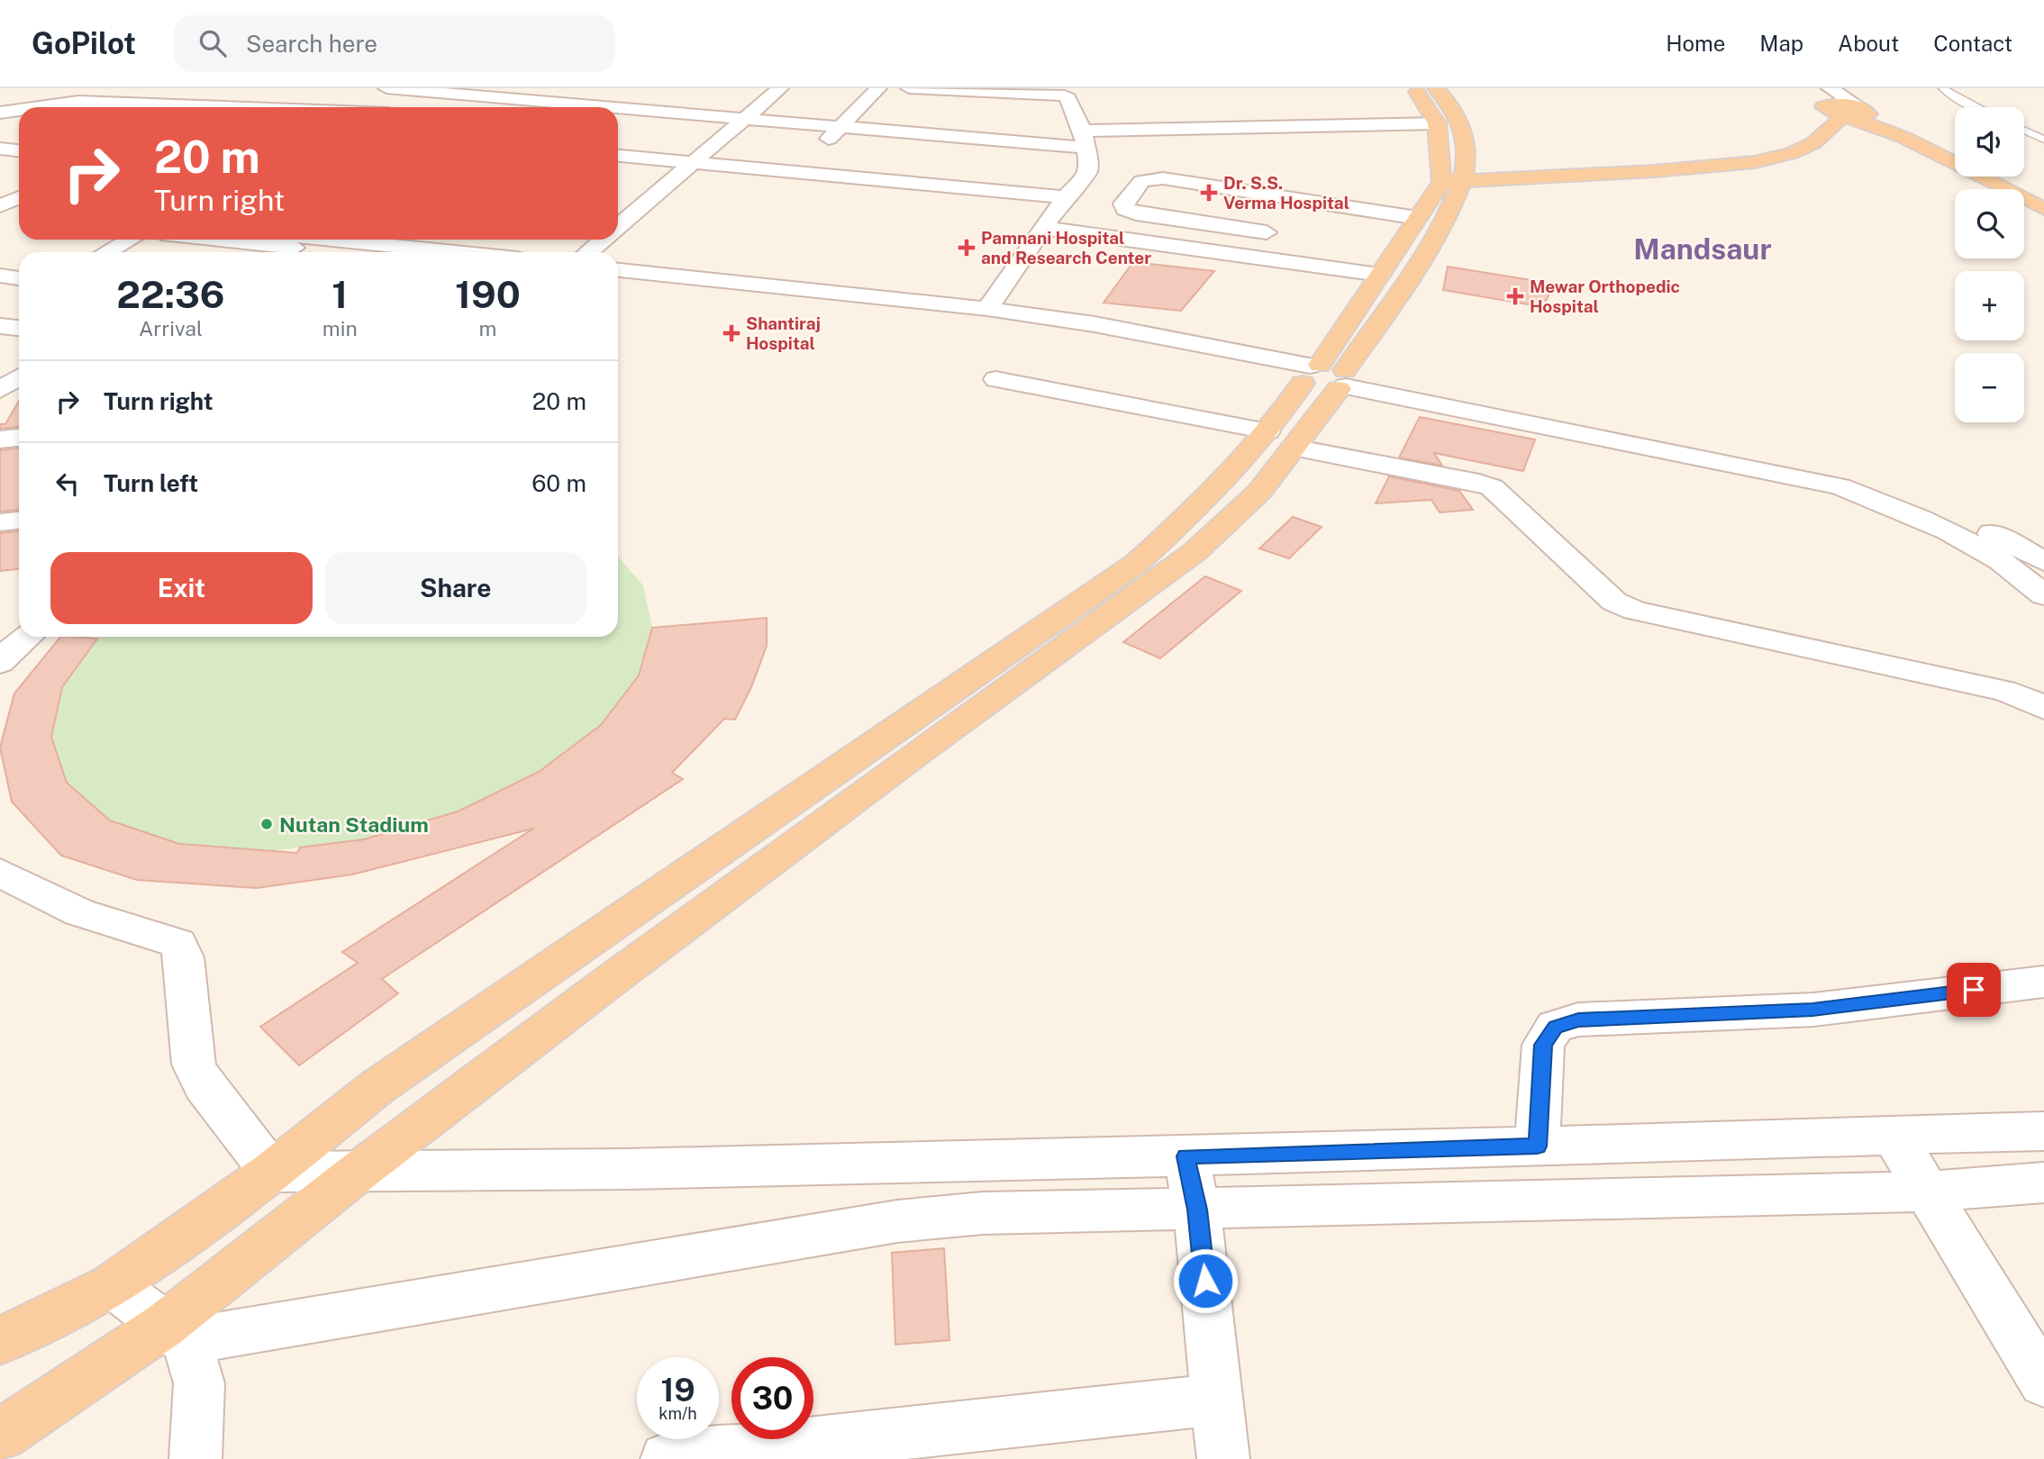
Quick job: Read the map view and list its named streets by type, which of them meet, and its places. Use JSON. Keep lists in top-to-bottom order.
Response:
{
  "districts": ["Mandsaur"],
  "places": {
    "health": [
      "Dr. S.S. Verma Hospital",
      "Pamnani Hospital and Research Center",
      "Mewar Orthopedic Hospital",
      "Shantiraj Hospital"
    ],
    "other": ["Nutan Stadium"]
  },
  "page": {
    "header": "GoPilot",
    "search": "Search here",
    "nav": [
      "Home",
      "Map",
      "About",
      "Contact"
    ],
    "map_buttons": ["+", "−"],
    "turn": ["20 m", "Turn right"],
    "eta": [
      "22:36",
      "Arrival",
      "1",
      "min",
      "190",
      "m"
    ],
    "list": [
      {
        "name": "Turn right",
        "value": "20 m"
      },
      {
        "name": "Turn left",
        "value": "60 m"
      }
    ],
    "buttons": ["Exit", "Share"],
    "speed": "19 km/h",
    "limit": "30"
  }
}
